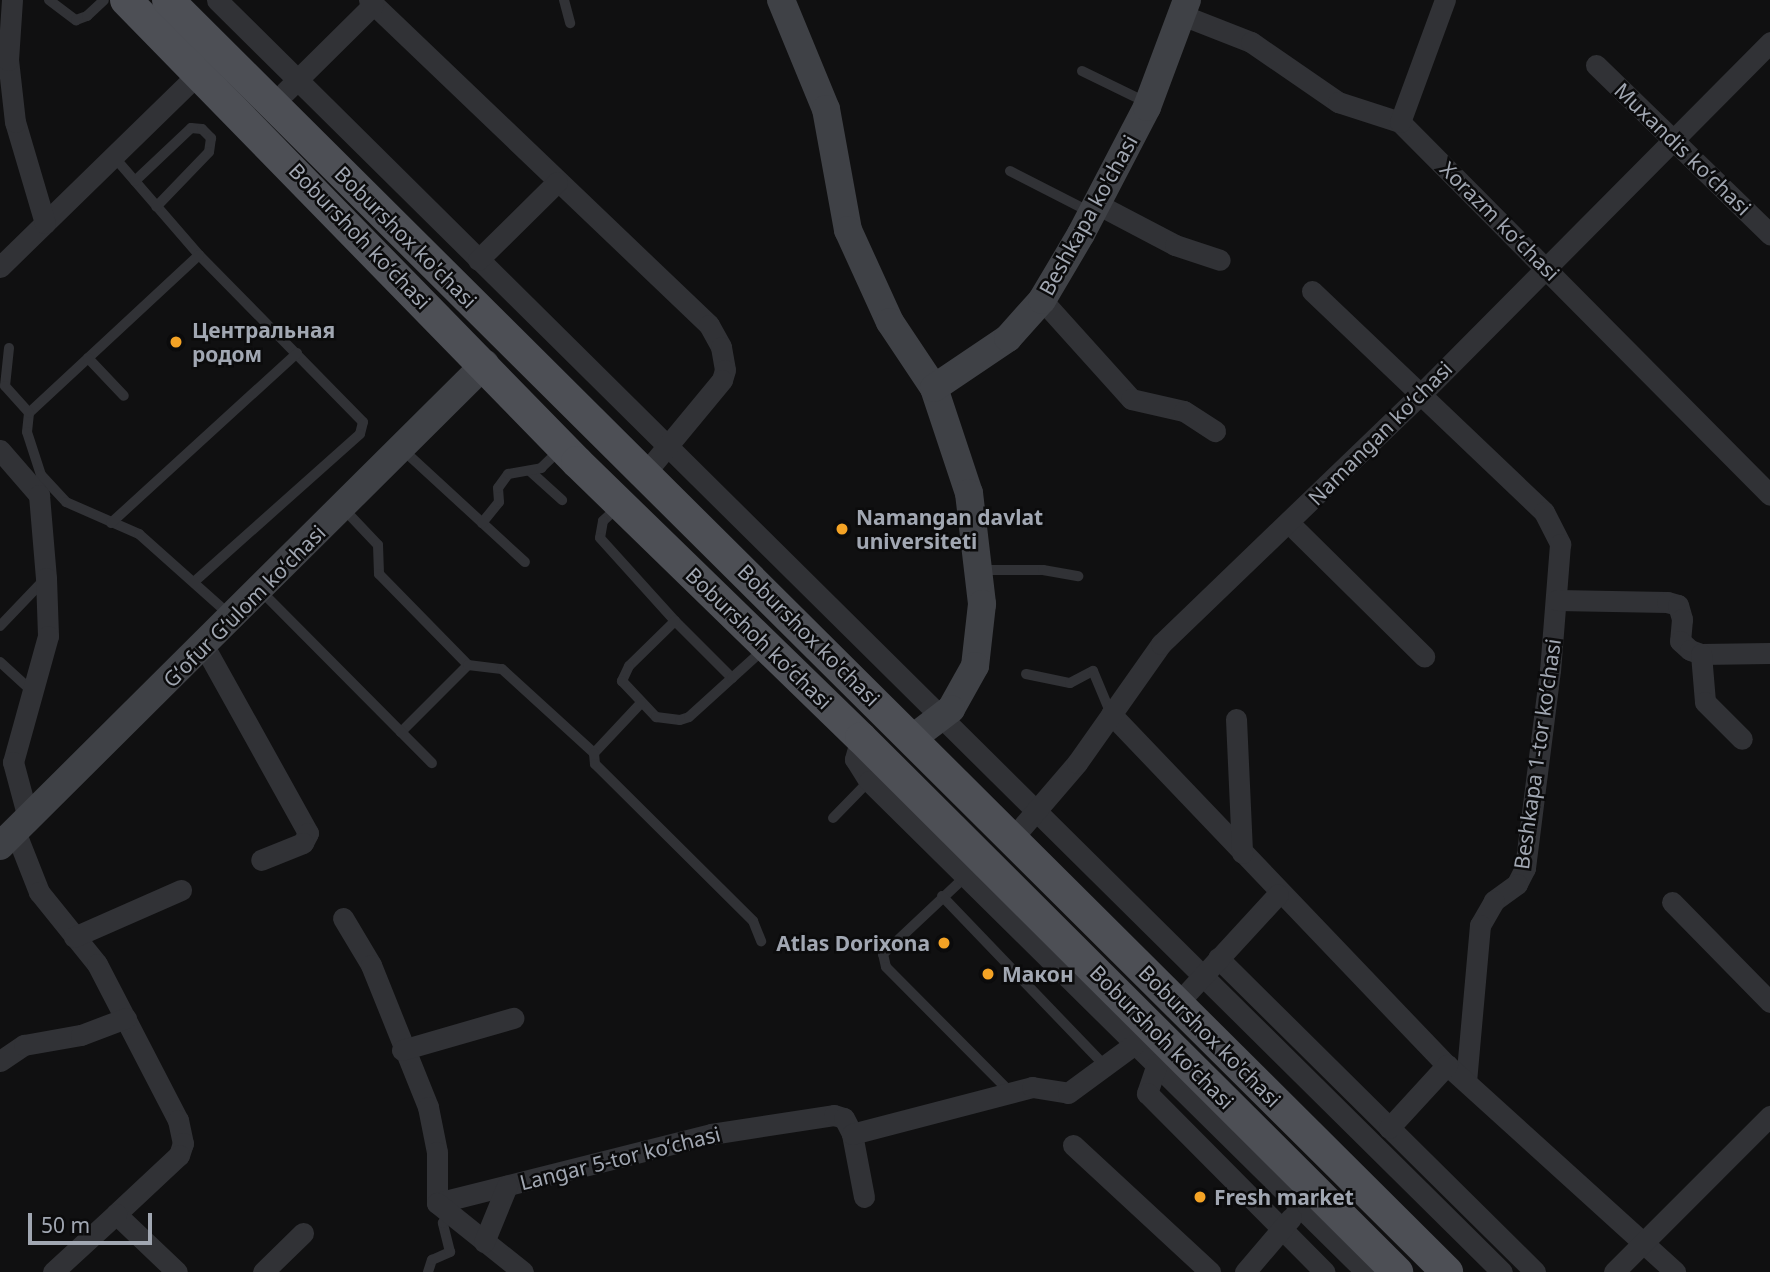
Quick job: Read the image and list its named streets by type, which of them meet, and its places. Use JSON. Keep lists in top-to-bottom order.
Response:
{
  "streets": {
    "main road": ["Boburshoh koʻchasi", "Boburshox ko'chasi"],
    "street": [
      "Muxandis koʻchasi",
      "Beshkapa ko'chasi",
      "Xorazm koʻchasi",
      "Namangan koʻchasi",
      "Gʻofur Gʻulom koʻchasi",
      "Beshkapa 1-tor koʼchasi",
      "Langar 5-tor koʻchasi"
    ]
  },
  "crossings": [
    ["Muxandis koʻchasi", "Namangan koʻchasi"],
    ["Beshkapa ko'chasi", "Xorazm koʻchasi"],
    ["Xorazm koʻchasi", "Namangan koʻchasi"],
    ["Boburshoh koʻchasi", "Gʻofur Gʻulom koʻchasi"],
    ["Boburshox ko'chasi", "Namangan koʻchasi"],
    ["Namangan koʻchasi", "Beshkapa 1-tor koʼchasi"]
  ],
  "places": [
    "Центральная родом",
    "Namangan davlat universiteti",
    "Atlas Dorixona",
    "Макон",
    "Fresh market"
  ],
  "scale_bar": "50 m"
}
